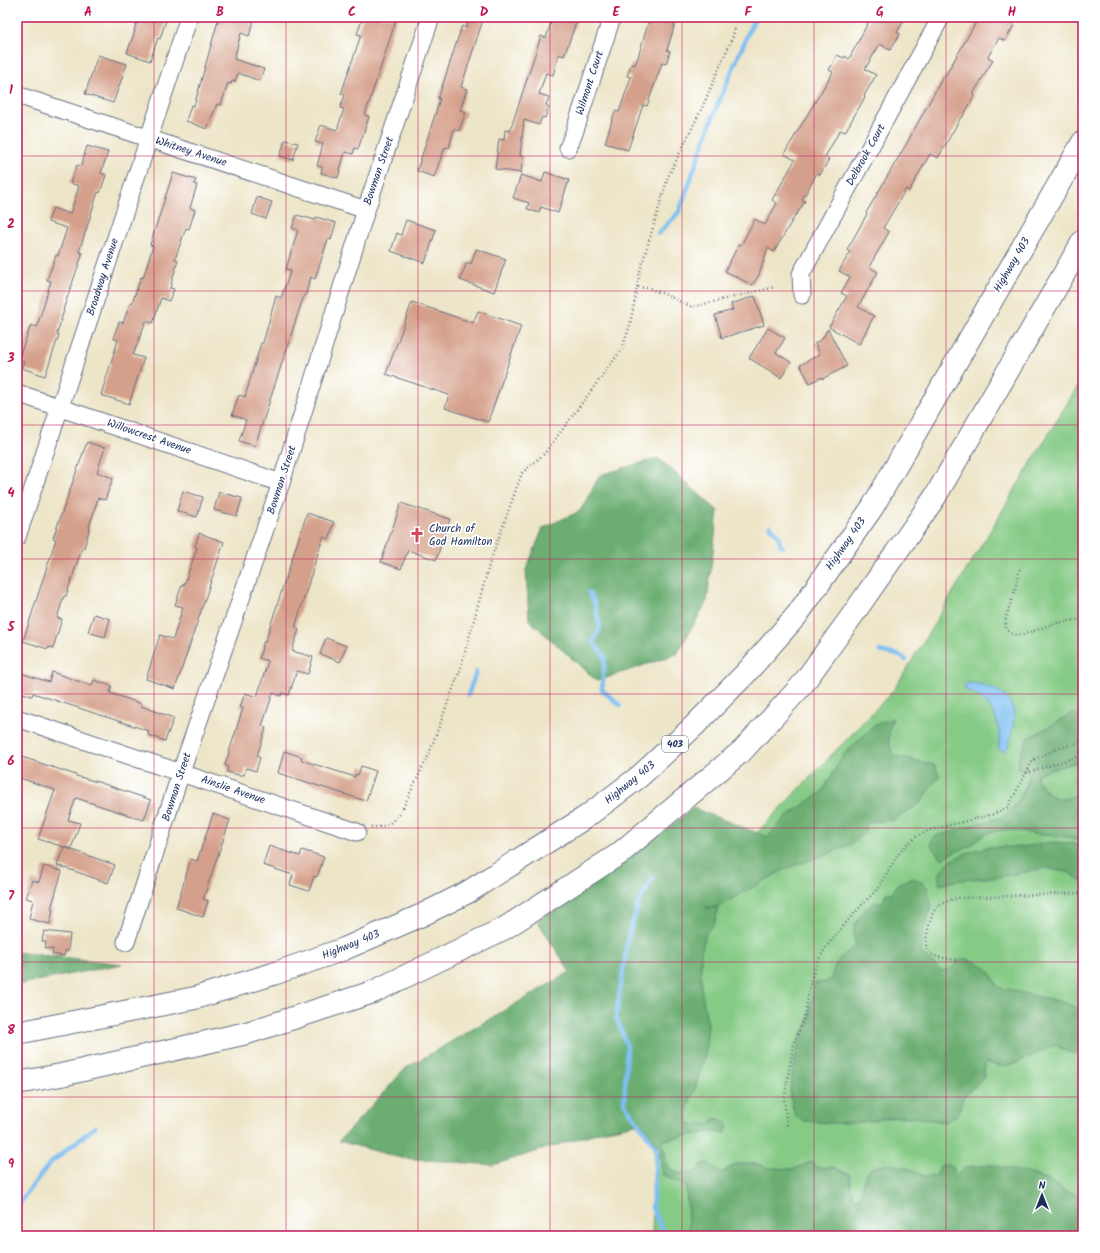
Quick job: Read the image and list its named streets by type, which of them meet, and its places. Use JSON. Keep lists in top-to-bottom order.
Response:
{
  "streets": {
    "highway": ["Highway 403", "403"],
    "street": [
      "Wilmont Court",
      "Whitney Avenue",
      "Delbrook Court",
      "Bowman Street",
      "Broadway Avenue",
      "Willowcrest Avenue",
      "Ainslie Avenue"
    ]
  },
  "crossings": [
    ["Whitney Avenue", "Bowman Street"],
    ["Whitney Avenue", "Broadway Avenue"],
    ["Bowman Street", "Willowcrest Avenue"],
    ["Bowman Street", "Ainslie Avenue"],
    ["Broadway Avenue", "Willowcrest Avenue"]
  ],
  "places": {
    "church": ["Church of God Hamilton"]
  },
  "north": "top",
  "grid": {
    "columns": [
      "A",
      "B",
      "C",
      "D",
      "E",
      "F",
      "G",
      "H"
    ],
    "rows": [
      "1",
      "2",
      "3",
      "4",
      "5",
      "6",
      "7",
      "8",
      "9"
    ]
  }
}
